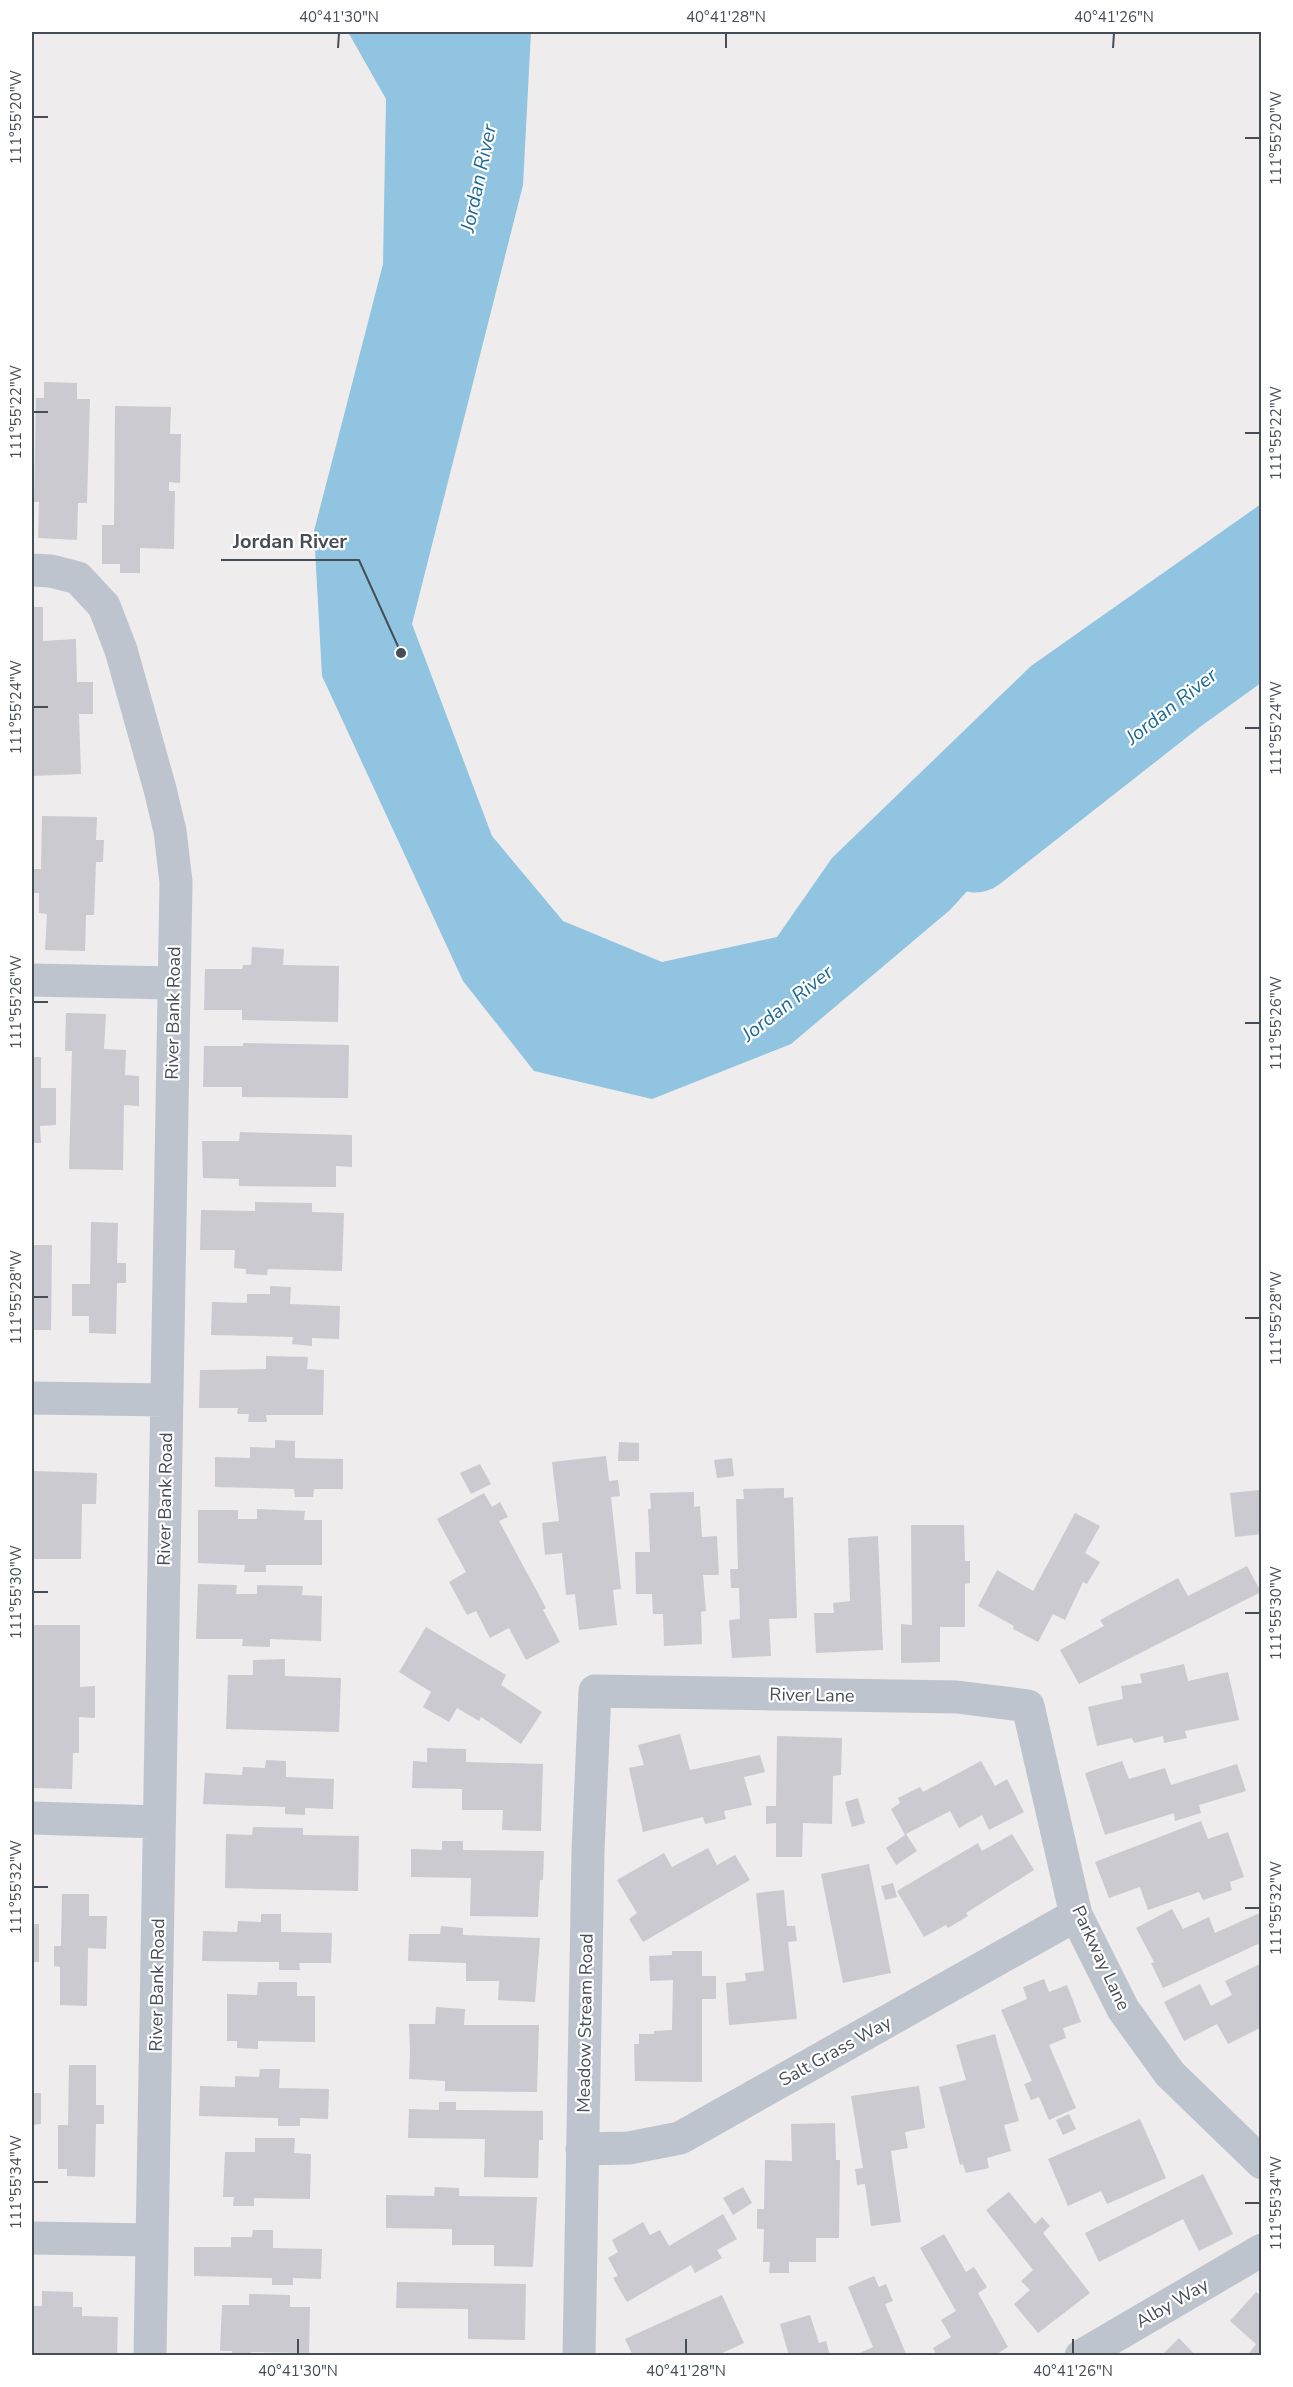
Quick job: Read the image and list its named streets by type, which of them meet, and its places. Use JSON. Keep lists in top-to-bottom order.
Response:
{
  "streets": {
    "street": [
      "River Bank Road",
      "River Lane",
      "Parkway Lane",
      "Meadow Stream Road",
      "Salt Grass Way",
      "Alby Way"
    ]
  },
  "crossings": [
    ["River Lane", "Parkway Lane"],
    ["River Lane", "Meadow Stream Road"],
    ["Parkway Lane", "Salt Grass Way"],
    ["Meadow Stream Road", "Salt Grass Way"]
  ],
  "water": ["Jordan River"],
  "places": ["Jordan River"],
  "coordinates": [
    "40°41'30\"N",
    "40°41'28\"N",
    "40°41'26\"N",
    "111°55'20\"W",
    "111°55'22\"W",
    "111°55'24\"W",
    "111°55'26\"W",
    "111°55'28\"W",
    "111°55'30\"W",
    "111°55'32\"W",
    "111°55'34\"W"
  ]
}
